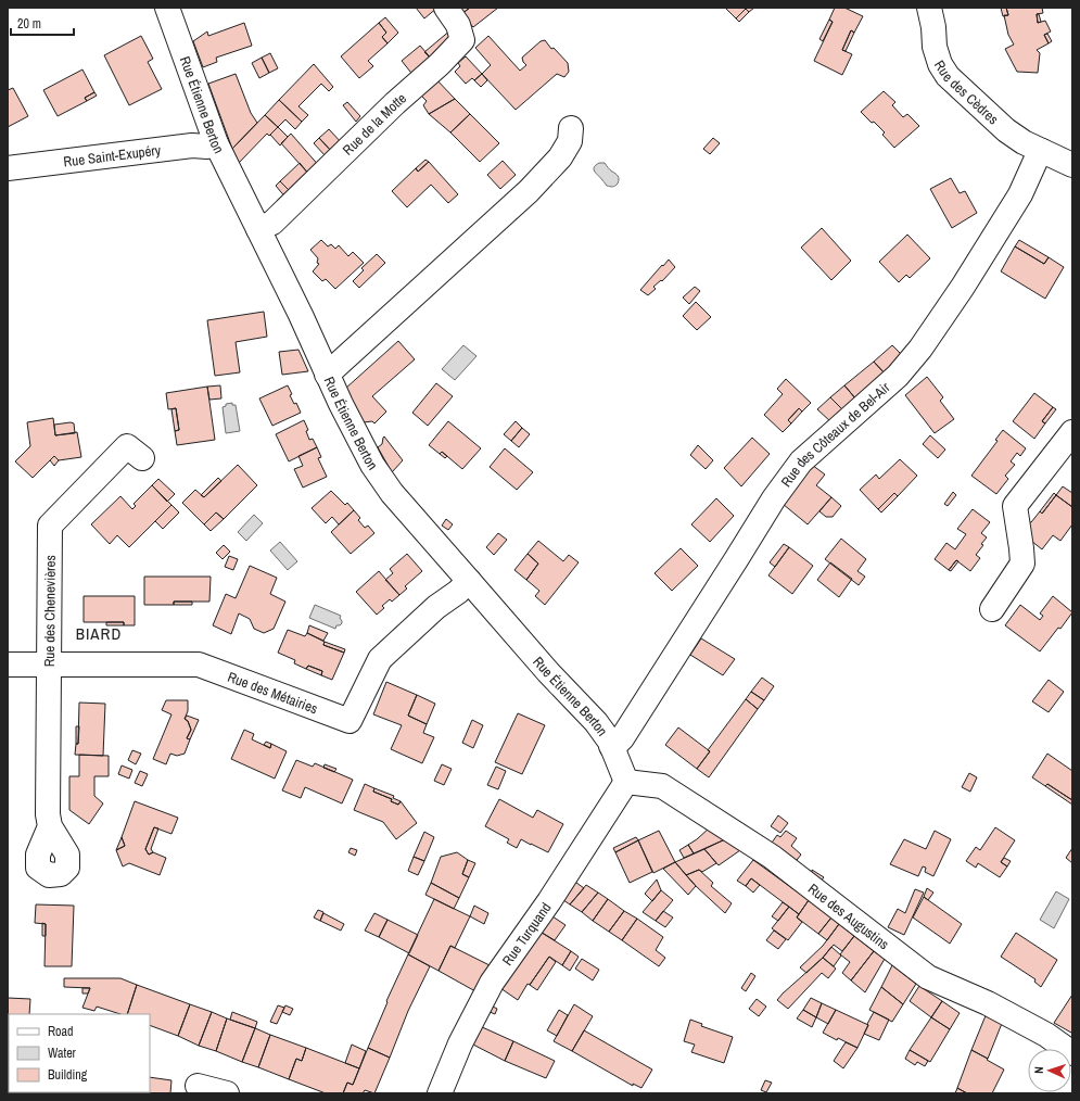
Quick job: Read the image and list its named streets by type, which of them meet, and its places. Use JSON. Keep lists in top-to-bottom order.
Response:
{
  "streets": {
    "street": [
      "Rue des Cèdres",
      "Rue Étienne Berton",
      "Rue de la Motte",
      "Rue Saint-Exupéry",
      "Rue des Côteaux de Bel-Air",
      "Rue des Chenevières",
      "Rue des Métairies",
      "Rue des Augustins",
      "Rue Turquand"
    ]
  },
  "crossings": [
    ["Rue des Cèdres", "Rue des Côteaux de Bel-Air"],
    ["Rue Étienne Berton", "Rue de la Motte"],
    ["Rue Étienne Berton", "Rue Saint-Exupéry"],
    ["Rue Étienne Berton", "Rue des Côteaux de Bel-Air"],
    ["Rue Étienne Berton", "Rue des Métairies"],
    ["Rue Étienne Berton", "Rue des Augustins"],
    ["Rue Étienne Berton", "Rue Turquand"],
    ["Rue des Chenevières", "Rue des Métairies"],
    ["Rue des Augustins", "Rue Turquand"]
  ],
  "districts": ["BIARD"],
  "legend": ["Road", "Water", "Building"],
  "scale_bar": "20 m",
  "north": "left"
}
